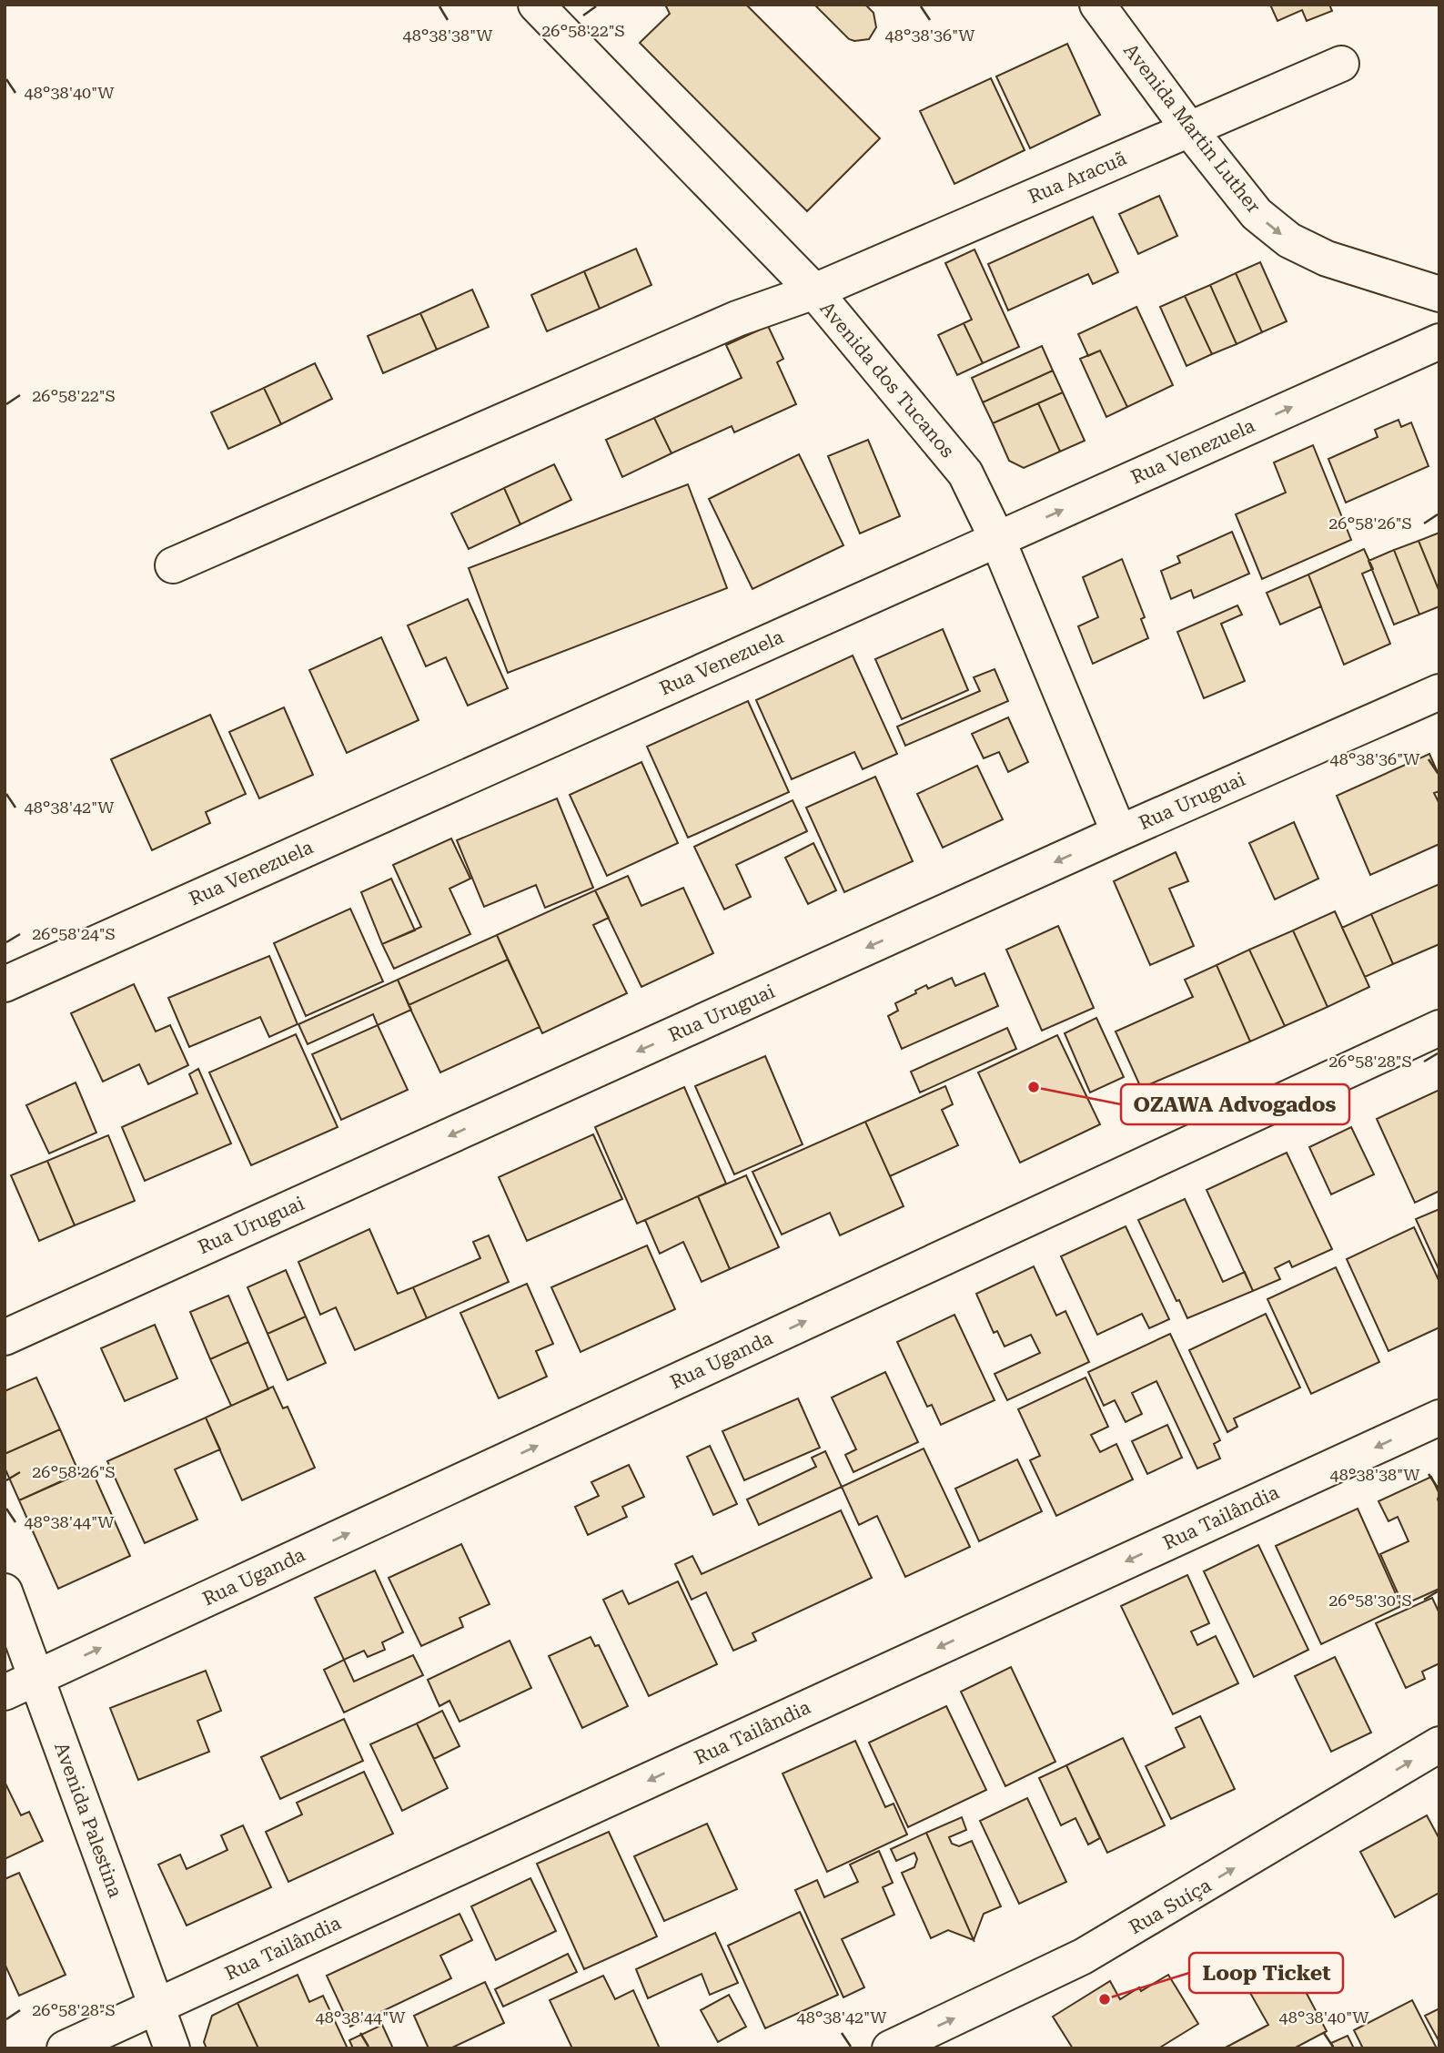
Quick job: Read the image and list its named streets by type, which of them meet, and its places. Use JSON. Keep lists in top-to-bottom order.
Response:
{
  "streets": {
    "street": [
      "Avenida Martin Luther",
      "Rua Aracuã",
      "Avenida dos Tucanos",
      "Rua Venezuela",
      "Rua Uruguai",
      "Rua Uganda",
      "Rua Tailândia",
      "Avenida Palestina",
      "Rua Suíça"
    ]
  },
  "crossings": [
    ["Avenida Martin Luther", "Rua Aracuã"],
    ["Rua Aracuã", "Avenida dos Tucanos"],
    ["Avenida dos Tucanos", "Rua Venezuela"],
    ["Avenida dos Tucanos", "Rua Uruguai"],
    ["Rua Uganda", "Avenida Palestina"],
    ["Rua Tailândia", "Avenida Palestina"]
  ],
  "one_way": [
    "Avenida Martin Luther",
    "Rua Uruguai",
    "Rua Uganda",
    "Rua Tailândia",
    "Rua Suíça"
  ],
  "places": ["OZAWA Advogados", "Loop Ticket"],
  "coordinates": [
    "26°58'22\"S",
    "48°38'38\"W",
    "48°38'36\"W",
    "48°38'40\"W",
    "26°58'26\"S",
    "48°38'42\"W",
    "26°58'24\"S",
    "26°58'28\"S",
    "48°38'44\"W",
    "26°58'30\"S"
  ]
}
